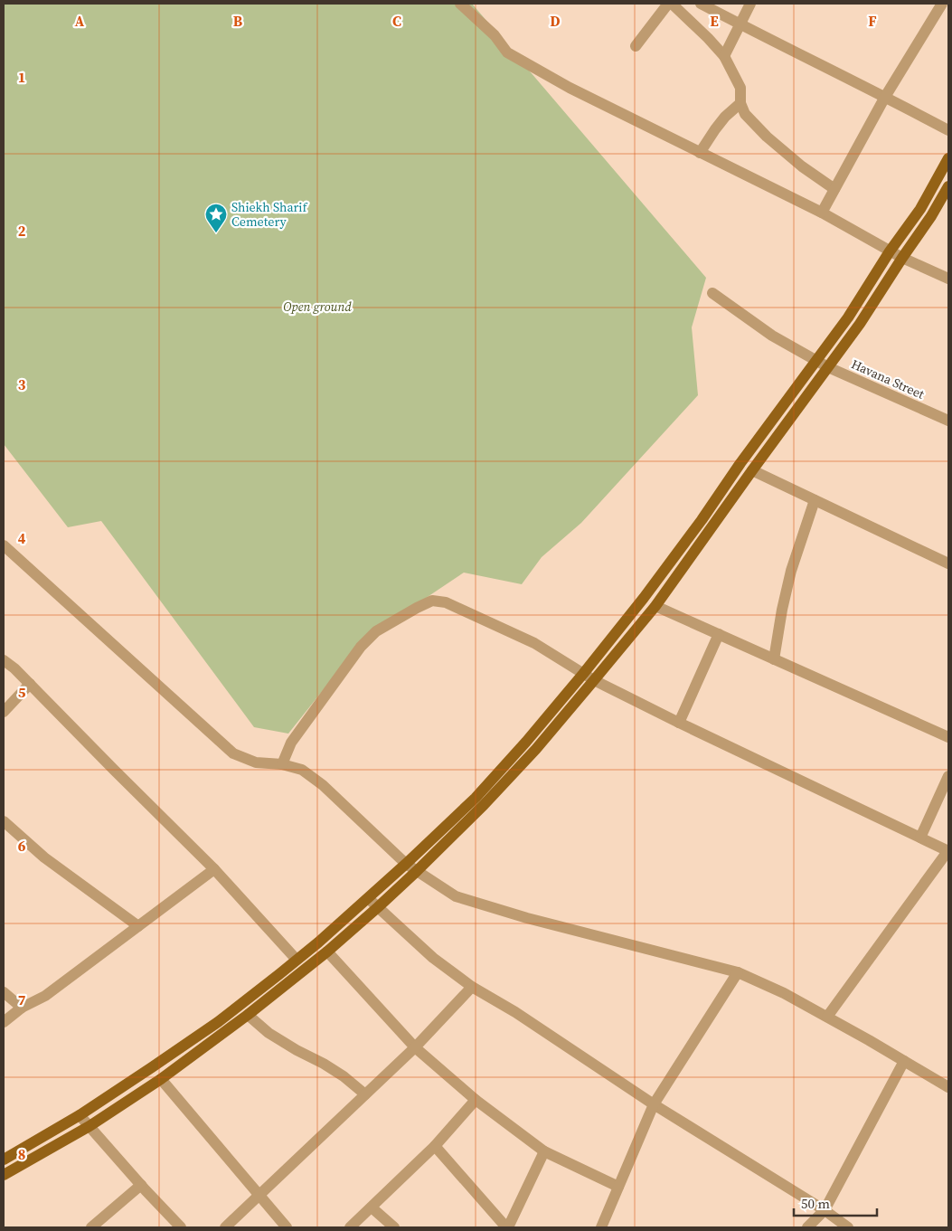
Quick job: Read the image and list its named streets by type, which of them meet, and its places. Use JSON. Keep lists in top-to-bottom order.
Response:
{
  "streets": {
    "street": ["Havana Street"]
  },
  "parks": ["Open ground"],
  "places": {
    "place": ["Shiekh Sharif Cemetery"]
  },
  "scale_bar": "50 m",
  "grid": {
    "columns": [
      "A",
      "B",
      "C",
      "D",
      "E",
      "F"
    ],
    "rows": [
      "1",
      "2",
      "3",
      "4",
      "5",
      "6",
      "7",
      "8"
    ]
  }
}
